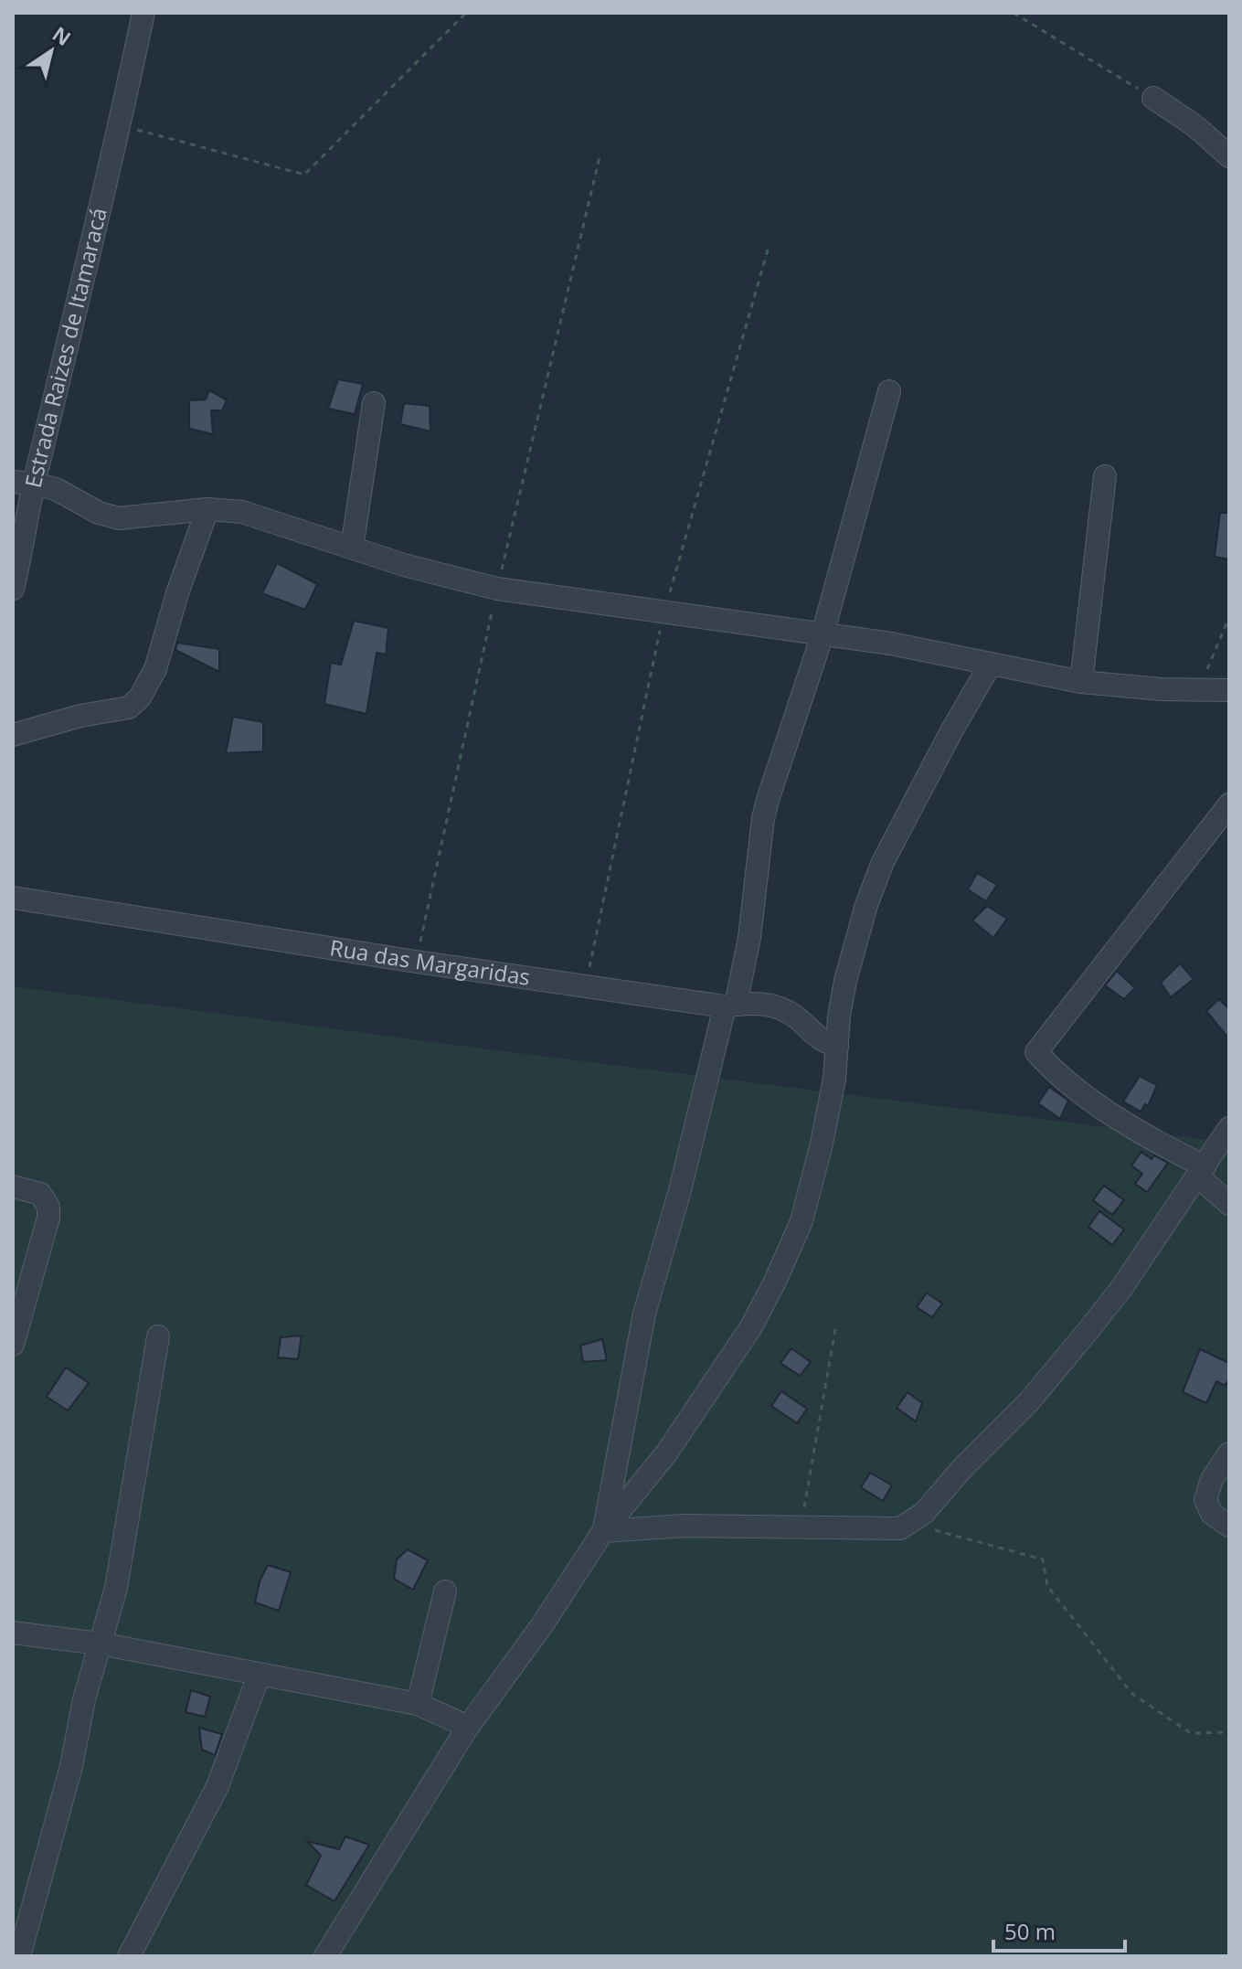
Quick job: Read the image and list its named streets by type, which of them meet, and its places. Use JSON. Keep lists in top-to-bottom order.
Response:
{
  "streets": {
    "street": ["Estrada Raizes de Itamaracá", "Rua das Margaridas"]
  },
  "scale_bar": "50 m",
  "north": "top right"
}
